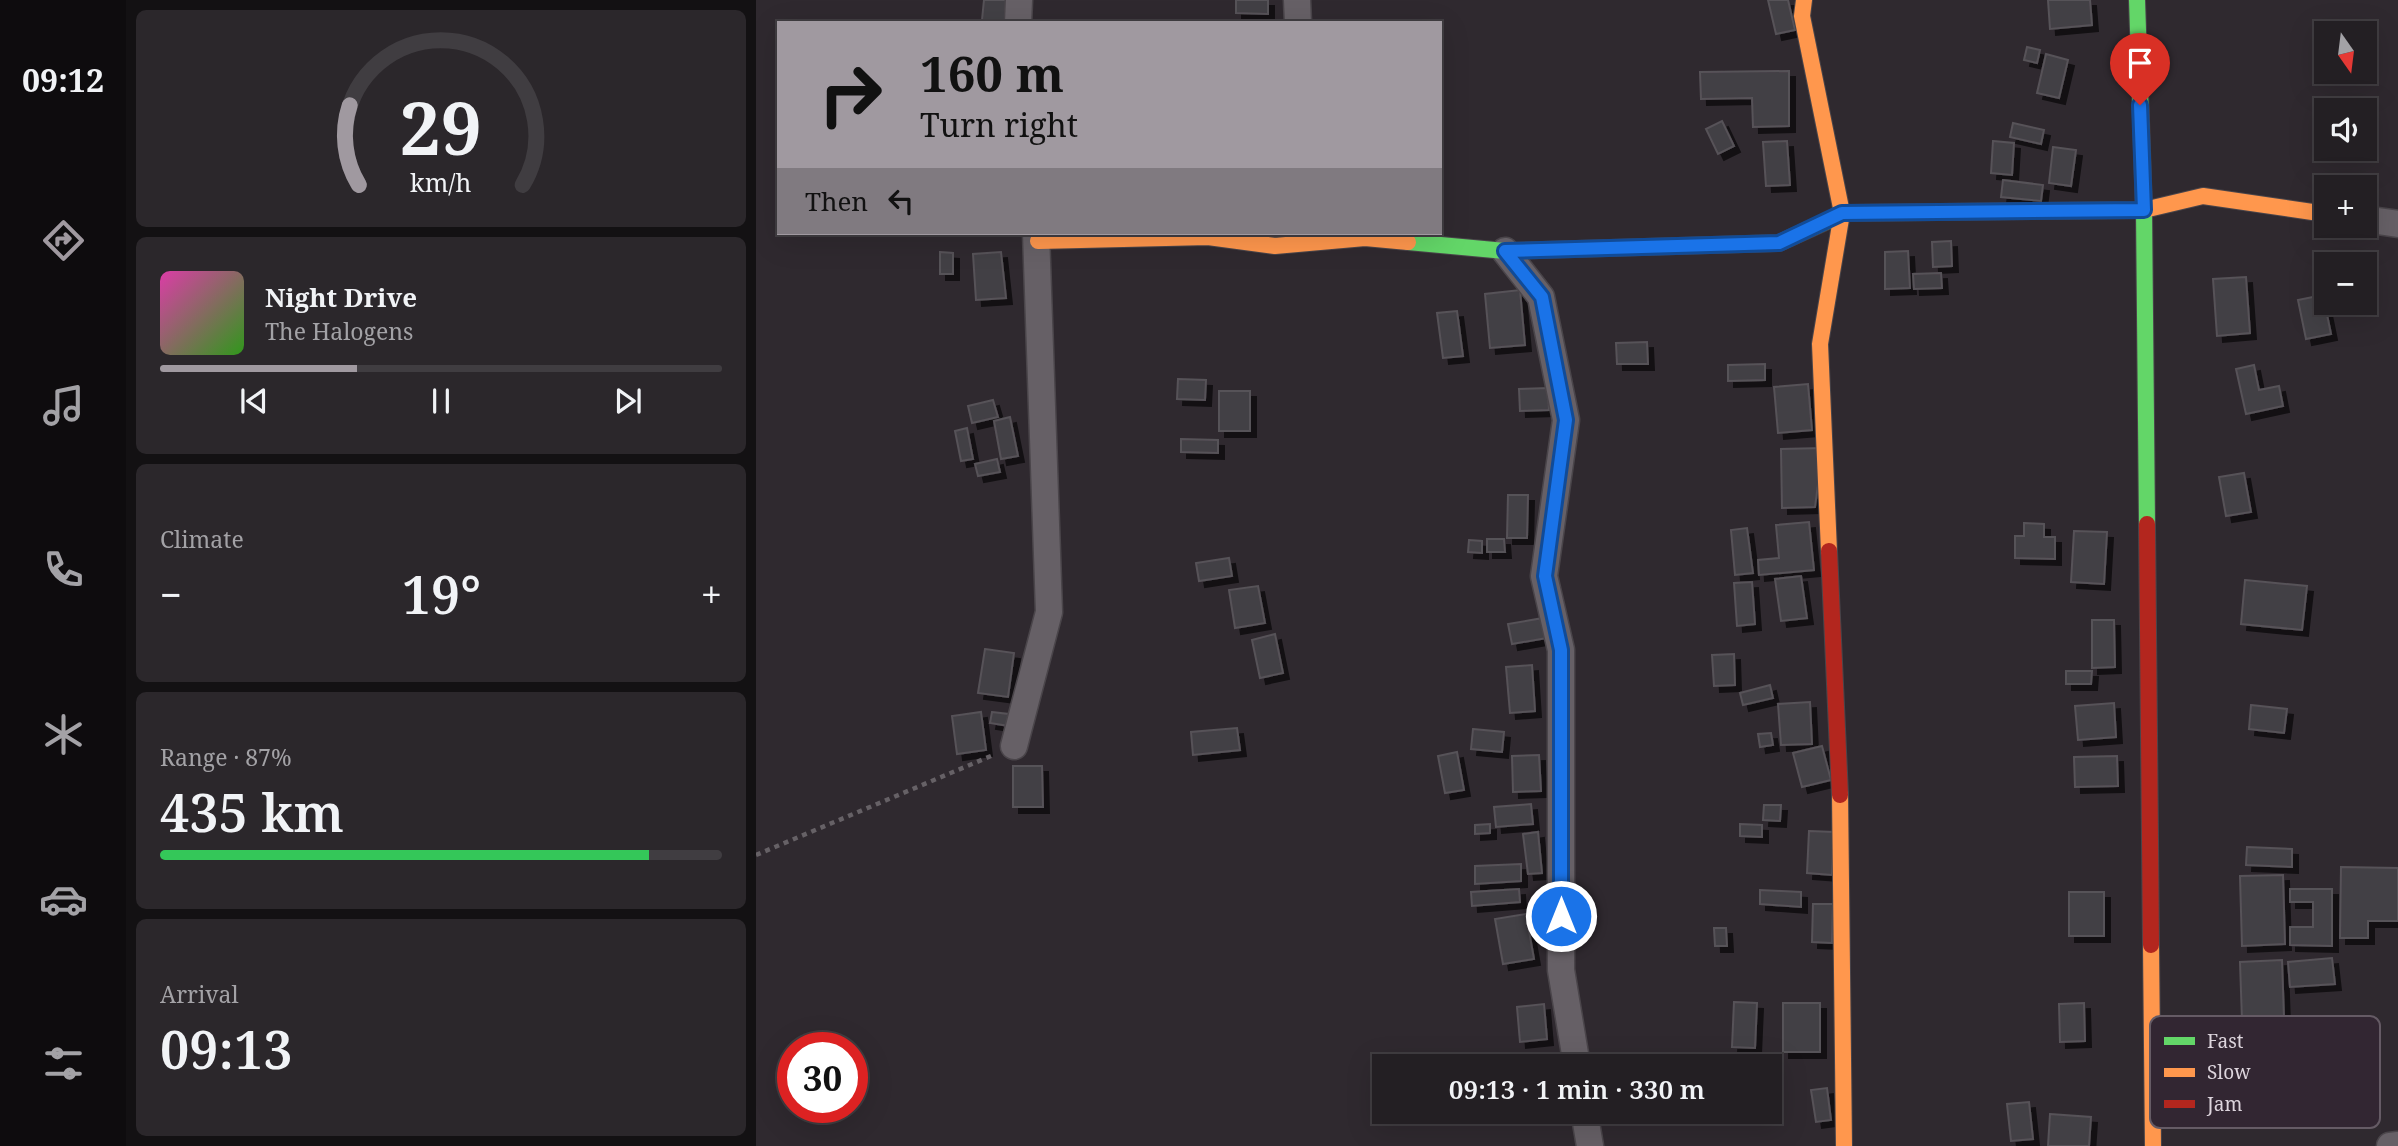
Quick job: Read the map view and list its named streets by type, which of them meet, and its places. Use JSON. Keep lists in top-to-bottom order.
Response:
{
  "legend": ["Fast", "Slow", "Jam"],
  "north": "bottom",
  "page": {
    "tabs": "09:12",
    "map_buttons": ["+", "−"],
    "turn": ["160 m", "Turn right"],
    "then": "Then",
    "song": ["Night Drive", "The Halogens"],
    "tile": [
      "Climate",
      ["Range · 87%", "435 km"],
      ["Arrival", "09:13"]
    ],
    "heat": ["−", "19°", "+"],
    "limit": "30",
    "trip": "09:13 · 1 min · 330 m",
    "gauge": ["29", "km/h"]
  }
}
